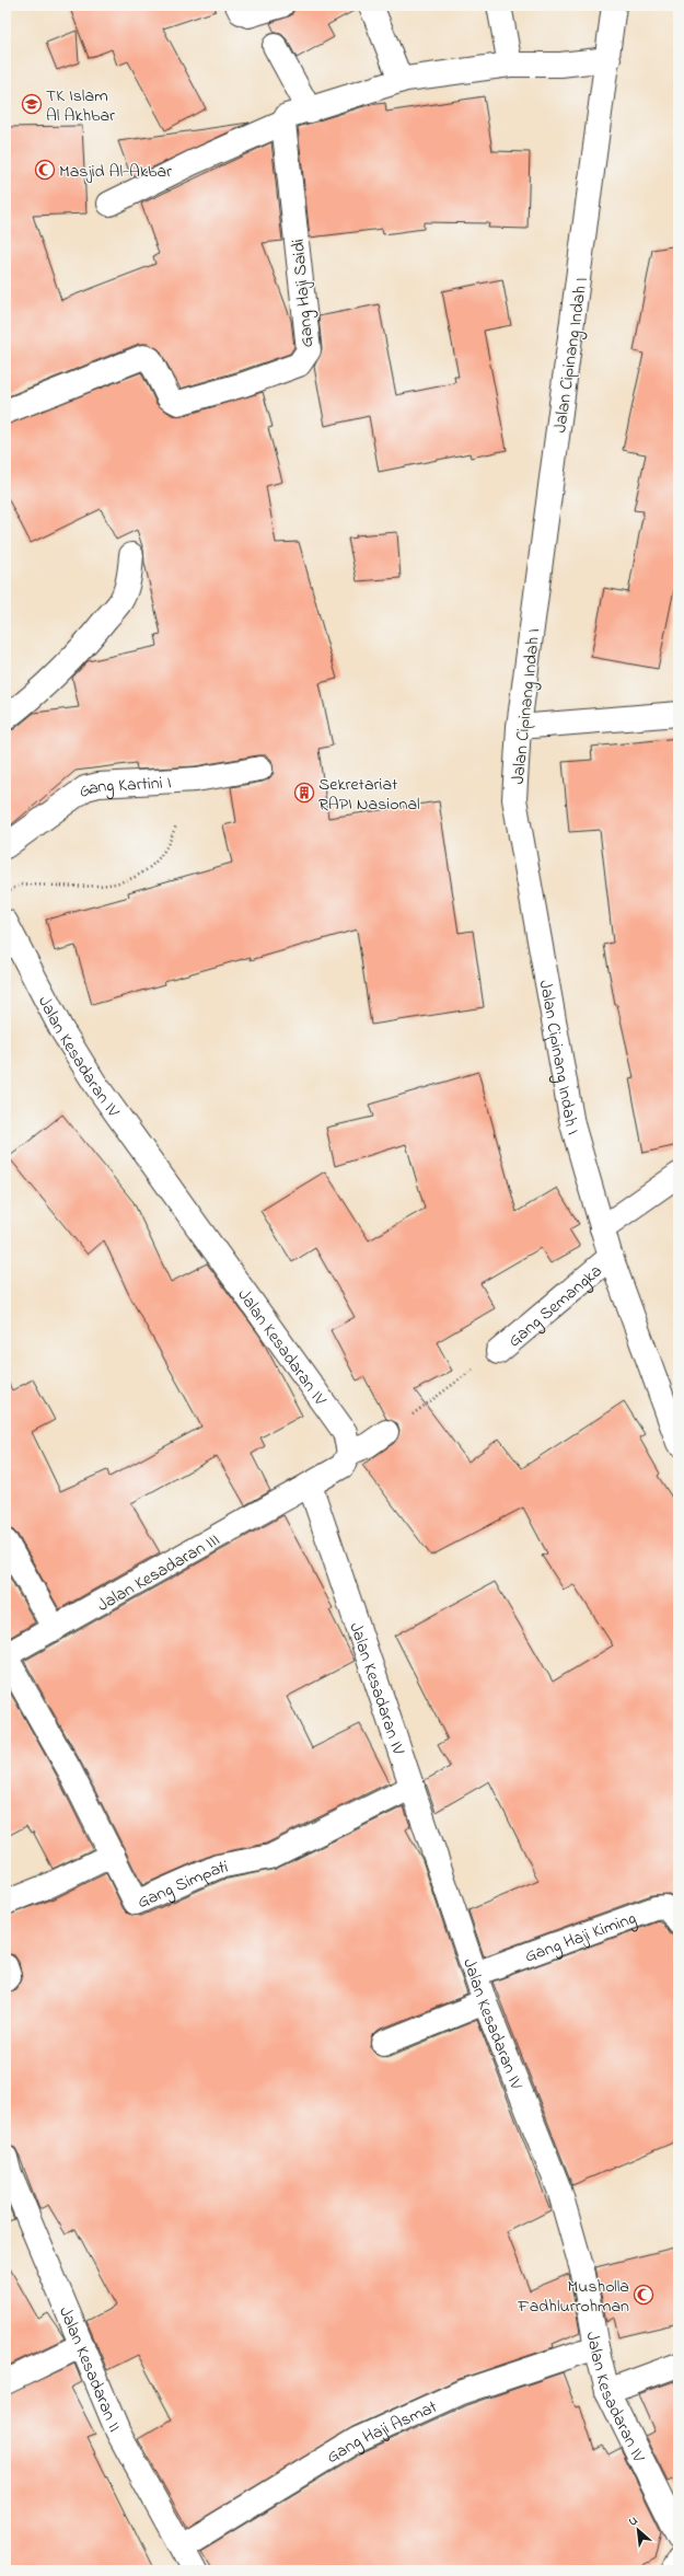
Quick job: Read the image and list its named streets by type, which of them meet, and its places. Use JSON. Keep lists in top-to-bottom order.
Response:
{
  "streets": {
    "street": [
      "Gang Haji Saidi",
      "Jalan Cipinang Indah I",
      "Gang Kartini I",
      "Jalan Kesadaran IV",
      "Gang Semangka",
      "Jalan Kesadaran III",
      "Gang Simpati",
      "Gang Haji Kiming",
      "Jalan Kesadaran II",
      "Gang Haji Asmat"
    ]
  },
  "crossings": [
    ["Jalan Cipinang Indah I", "Gang Semangka"],
    ["Jalan Kesadaran IV", "Jalan Kesadaran III"],
    ["Jalan Kesadaran IV", "Gang Simpati"],
    ["Jalan Kesadaran IV", "Gang Haji Kiming"],
    ["Jalan Kesadaran IV", "Gang Haji Asmat"],
    ["Jalan Kesadaran III", "Gang Simpati"],
    ["Jalan Kesadaran II", "Gang Haji Asmat"]
  ],
  "places": {
    "school or university": ["TK Islam Al Akhbar"],
    "mosque": ["Masjid Al-Akbar", "Musholla Fadhlurrohman"],
    "building": ["Sekretariat RAPI Nasional"]
  },
  "north": "top left"
}
